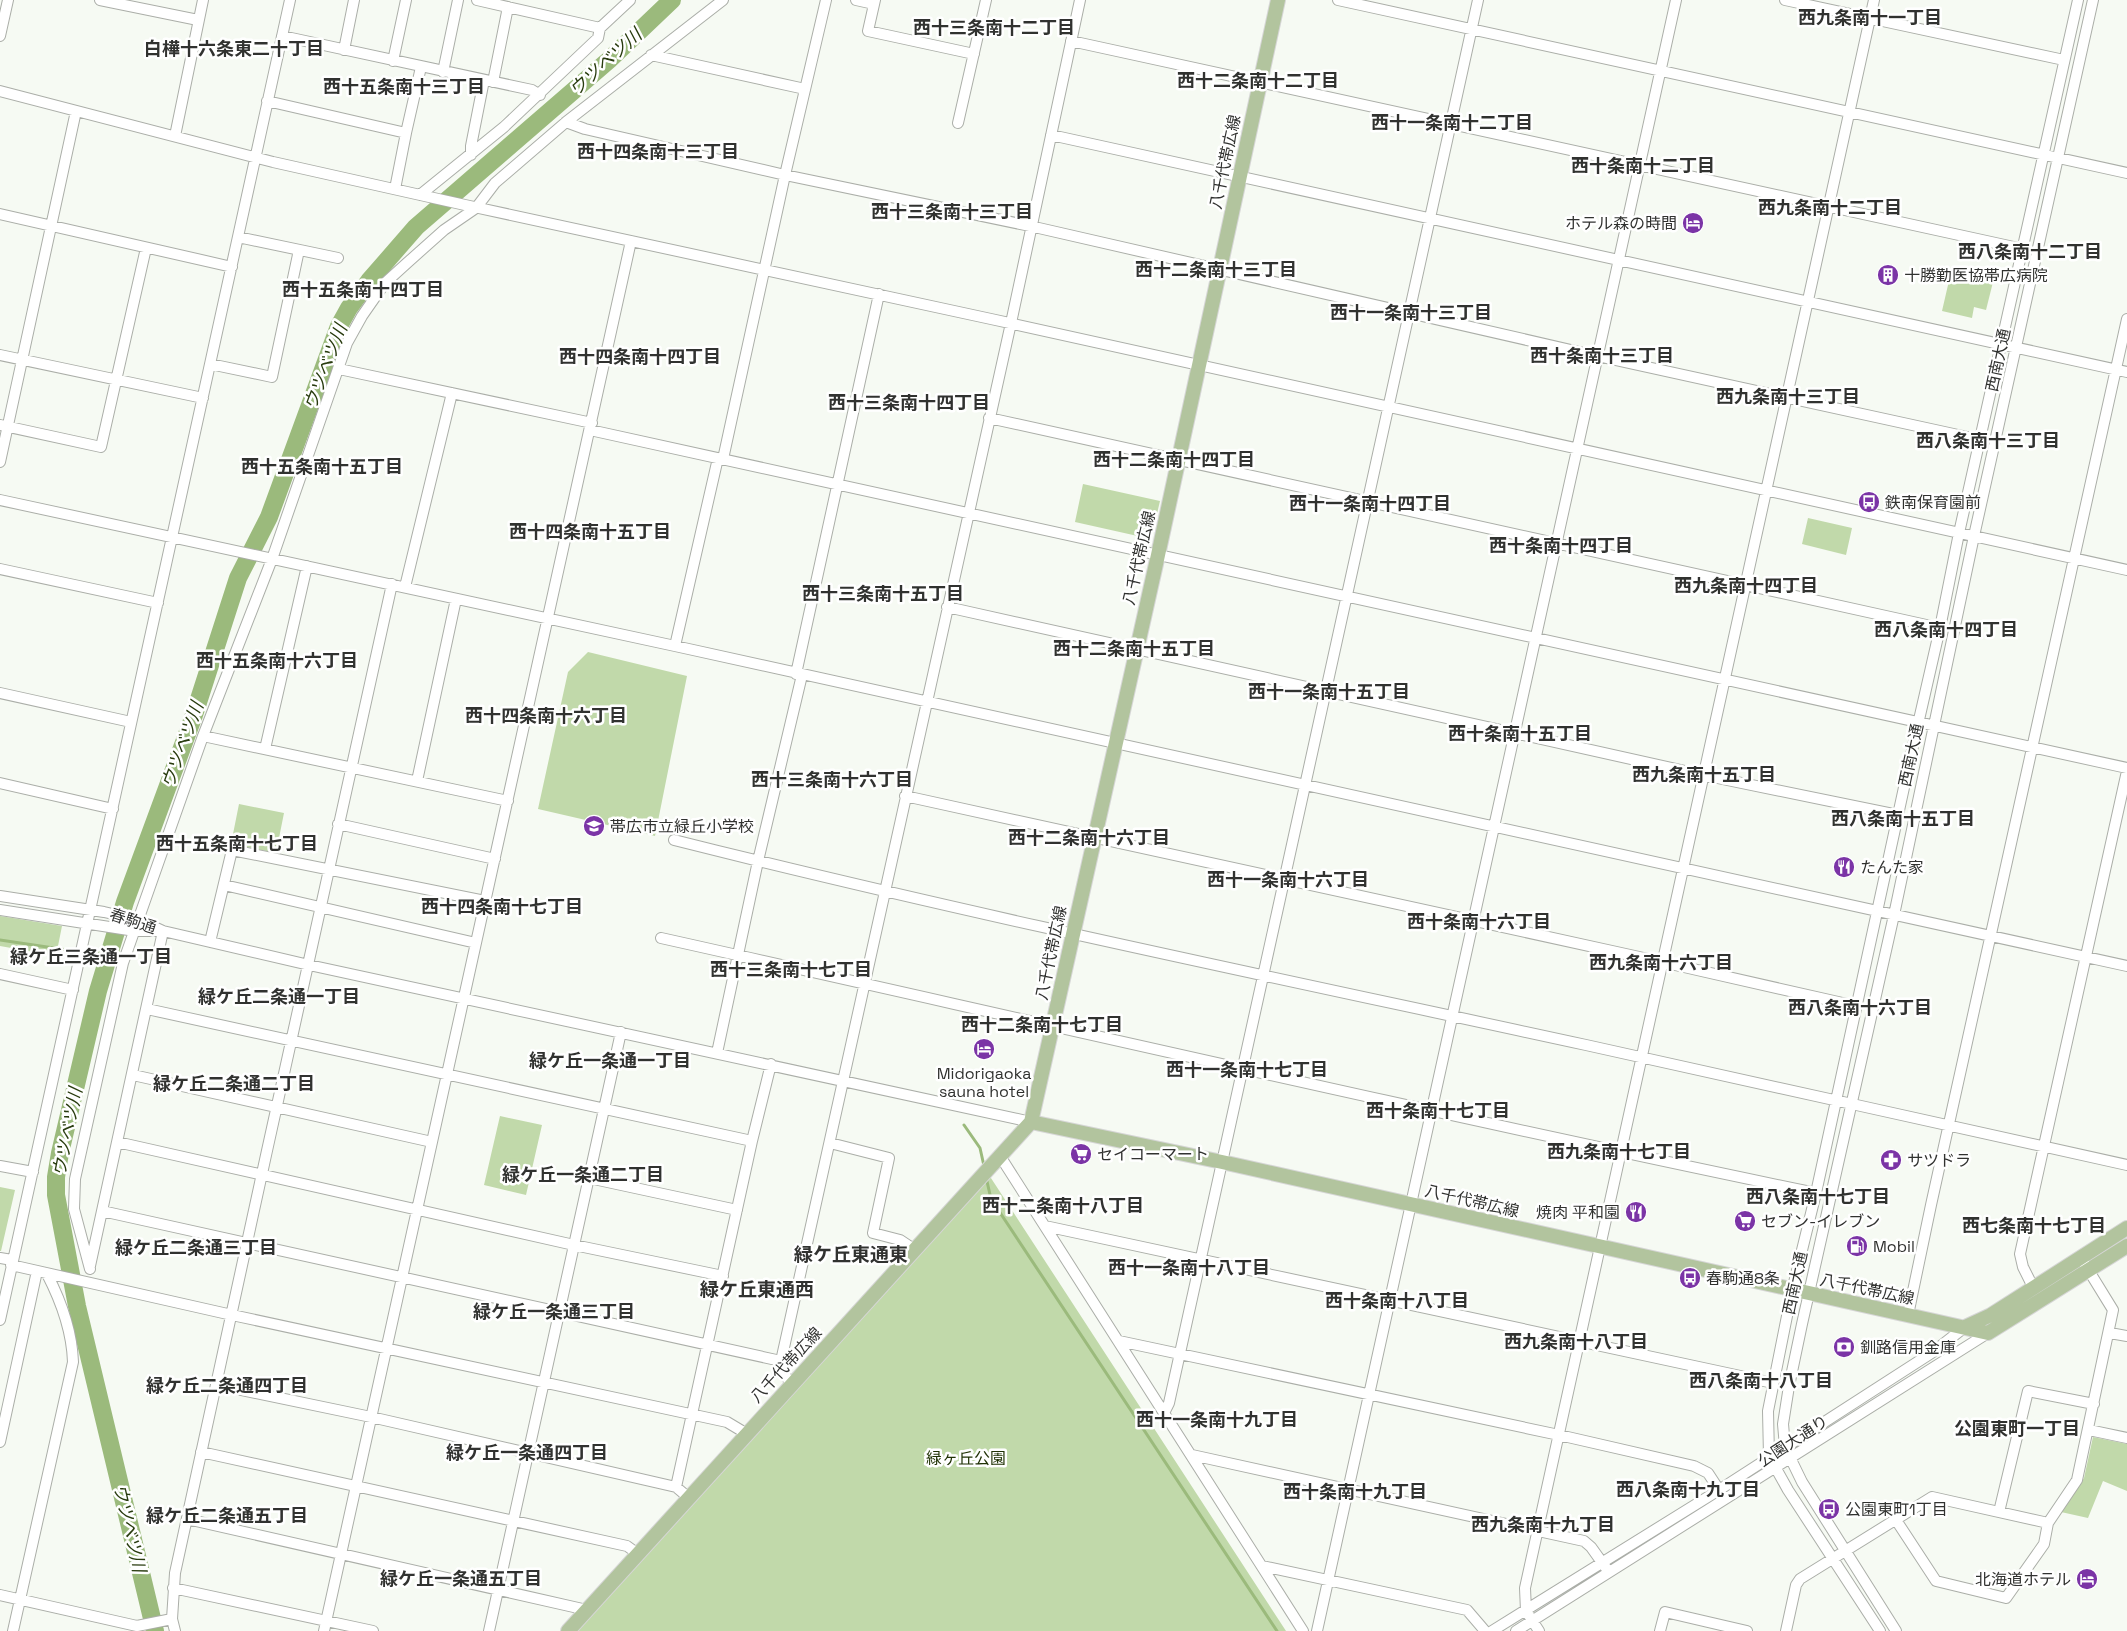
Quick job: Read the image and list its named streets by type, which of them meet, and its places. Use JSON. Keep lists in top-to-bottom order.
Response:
{
  "streets": {
    "main road": ["八千代帯広線"],
    "street": ["西南大通", "春駒通", "公園大通り"]
  },
  "crossings": [
    ["八千代帯広線", "西南大通"],
    ["八千代帯広線", "公園大通り"],
    ["西南大通", "公園大通り"]
  ],
  "districts": [
    "西九条南十一丁目",
    "西十三条南十二丁目",
    "白樺十六条東二十丁目",
    "西十二条南十二丁目",
    "西十五条南十三丁目",
    "西十一条南十二丁目",
    "西十四条南十三丁目",
    "西十条南十二丁目",
    "西九条南十二丁目",
    "西十三条南十三丁目",
    "西八条南十二丁目",
    "西十二条南十三丁目",
    "西十五条南十四丁目",
    "西十一条南十三丁目",
    "西十条南十三丁目",
    "西十四条南十四丁目",
    "西九条南十三丁目",
    "西十三条南十四丁目",
    "西八条南十三丁目",
    "西十二条南十四丁目",
    "西十五条南十五丁目",
    "西十一条南十四丁目",
    "西十四条南十五丁目",
    "西十条南十四丁目",
    "西九条南十四丁目",
    "西十三条南十五丁目",
    "西八条南十四丁目",
    "西十二条南十五丁目",
    "西十五条南十六丁目",
    "西十一条南十五丁目",
    "西十四条南十六丁目",
    "西十条南十五丁目",
    "西九条南十五丁目",
    "西十三条南十六丁目",
    "西八条南十五丁目",
    "西十二条南十六丁目",
    "西十五条南十七丁目",
    "西十一条南十六丁目",
    "西十四条南十七丁目",
    "西十条南十六丁目",
    "緑ケ丘三条通一丁目",
    "西九条南十六丁目",
    "西十三条南十七丁目",
    "緑ケ丘二条通一丁目",
    "西八条南十六丁目",
    "西十二条南十七丁目",
    "緑ケ丘一条通一丁目",
    "西十一条南十七丁目",
    "緑ケ丘二条通二丁目",
    "西十条南十七丁目",
    "西九条南十七丁目",
    "緑ケ丘一条通二丁目",
    "西八条南十七丁目",
    "西十二条南十八丁目",
    "西七条南十七丁目",
    "緑ケ丘二条通三丁目",
    "緑ケ丘東通東",
    "西十一条南十八丁目",
    "緑ケ丘東通西",
    "西十条南十八丁目",
    "緑ケ丘一条通三丁目",
    "西九条南十八丁目",
    "西八条南十八丁目",
    "緑ケ丘二条通四丁目",
    "西十一条南十九丁目",
    "公園東町一丁目",
    "緑ケ丘一条通四丁目",
    "西八条南十九丁目",
    "西十条南十九丁目",
    "緑ケ丘二条通五丁目",
    "西九条南十九丁目",
    "緑ケ丘一条通五丁目"
  ],
  "water": ["ウツベツ川"],
  "parks": ["緑ヶ丘公園"],
  "places": {
    "hotel": ["ホテル森の時間", "Midorigaoka sauna hotel", "北海道ホテル"],
    "building": ["十勝勤医協帯広病院"],
    "bus stop": ["鉄南保育園前", "春駒通8条", "公園東町1丁目"],
    "school or university": ["帯広市立緑丘小学校"],
    "restaurant": ["たんた家", "焼肉 平和園"],
    "supermarket": ["セイコーマート", "セブン-イレブン"],
    "pharmacy": ["サツドラ"],
    "fuel station": ["Mobil"],
    "bank": ["釧路信用金庫"]
  }
}
